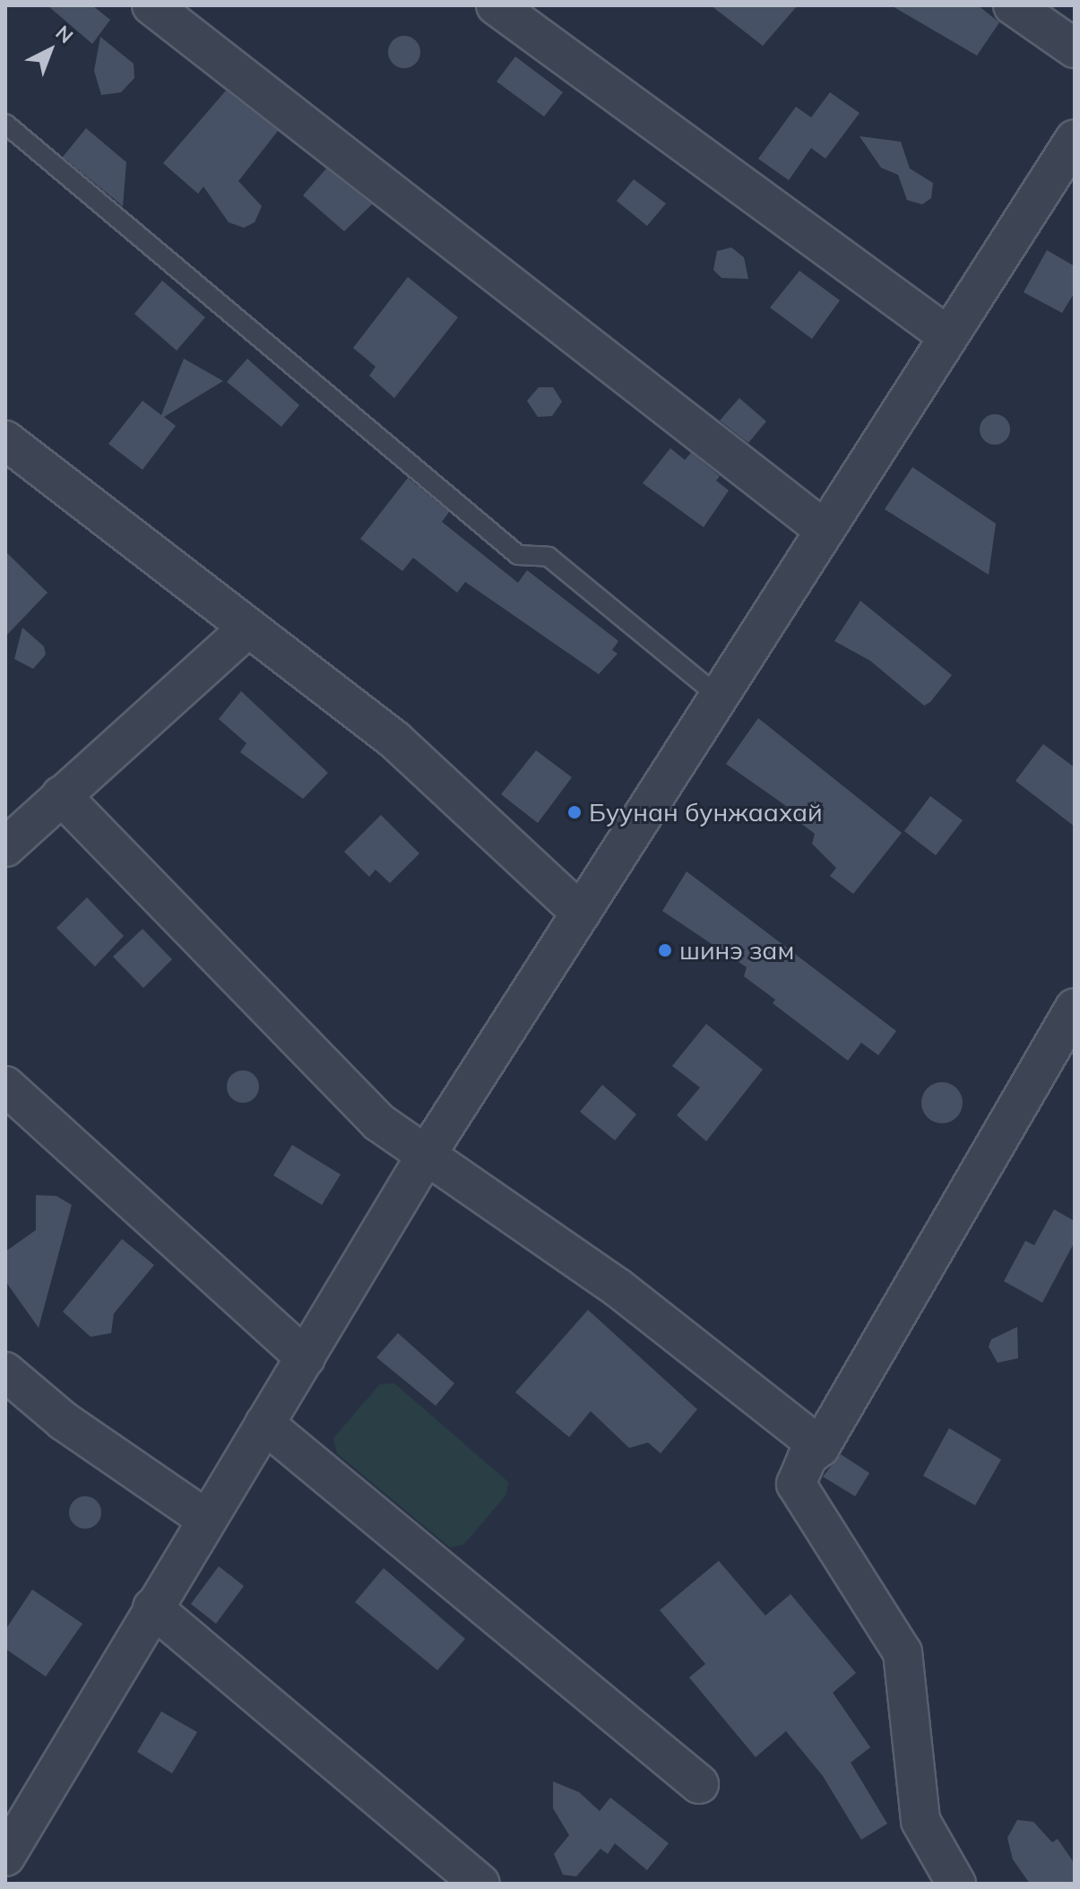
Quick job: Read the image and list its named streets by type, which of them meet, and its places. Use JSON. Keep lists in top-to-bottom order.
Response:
{
  "places": ["Буунан бунжаахай", "шинэ зам"],
  "north": "top right"
}
